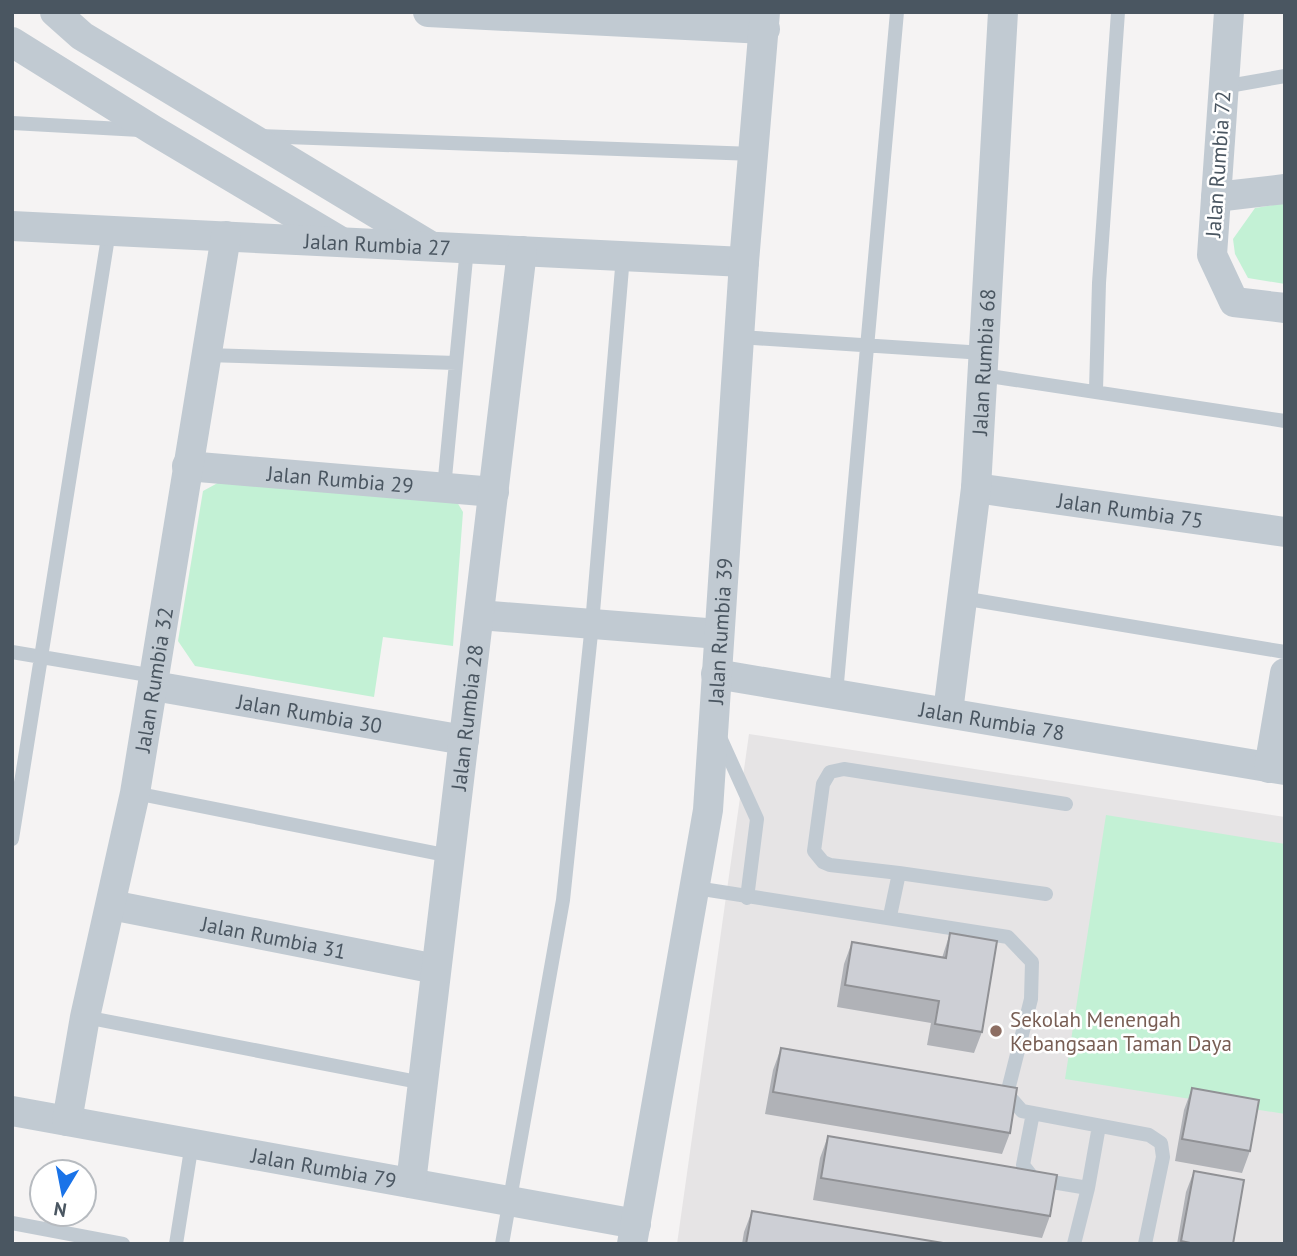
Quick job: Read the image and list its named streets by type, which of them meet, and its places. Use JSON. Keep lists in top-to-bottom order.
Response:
{
  "streets": {
    "street": [
      "Jalan Rumbia 72",
      "Jalan Rumbia 27",
      "Jalan Rumbia 68",
      "Jalan Rumbia 29",
      "Jalan Rumbia 75",
      "Jalan Rumbia 39",
      "Jalan Rumbia 32",
      "Jalan Rumbia 30",
      "Jalan Rumbia 28",
      "Jalan Rumbia 78",
      "Jalan Rumbia 31",
      "Jalan Rumbia 79"
    ]
  },
  "crossings": [
    ["Jalan Rumbia 27", "Jalan Rumbia 39"],
    ["Jalan Rumbia 27", "Jalan Rumbia 32"],
    ["Jalan Rumbia 27", "Jalan Rumbia 28"],
    ["Jalan Rumbia 68", "Jalan Rumbia 75"],
    ["Jalan Rumbia 68", "Jalan Rumbia 78"],
    ["Jalan Rumbia 29", "Jalan Rumbia 32"],
    ["Jalan Rumbia 29", "Jalan Rumbia 28"],
    ["Jalan Rumbia 39", "Jalan Rumbia 78"],
    ["Jalan Rumbia 39", "Jalan Rumbia 79"],
    ["Jalan Rumbia 32", "Jalan Rumbia 30"],
    ["Jalan Rumbia 32", "Jalan Rumbia 31"],
    ["Jalan Rumbia 32", "Jalan Rumbia 79"],
    ["Jalan Rumbia 30", "Jalan Rumbia 28"],
    ["Jalan Rumbia 28", "Jalan Rumbia 31"],
    ["Jalan Rumbia 28", "Jalan Rumbia 79"]
  ],
  "places": ["Sekolah Menengah Kebangsaan Taman Daya"],
  "north": "bottom"
}
